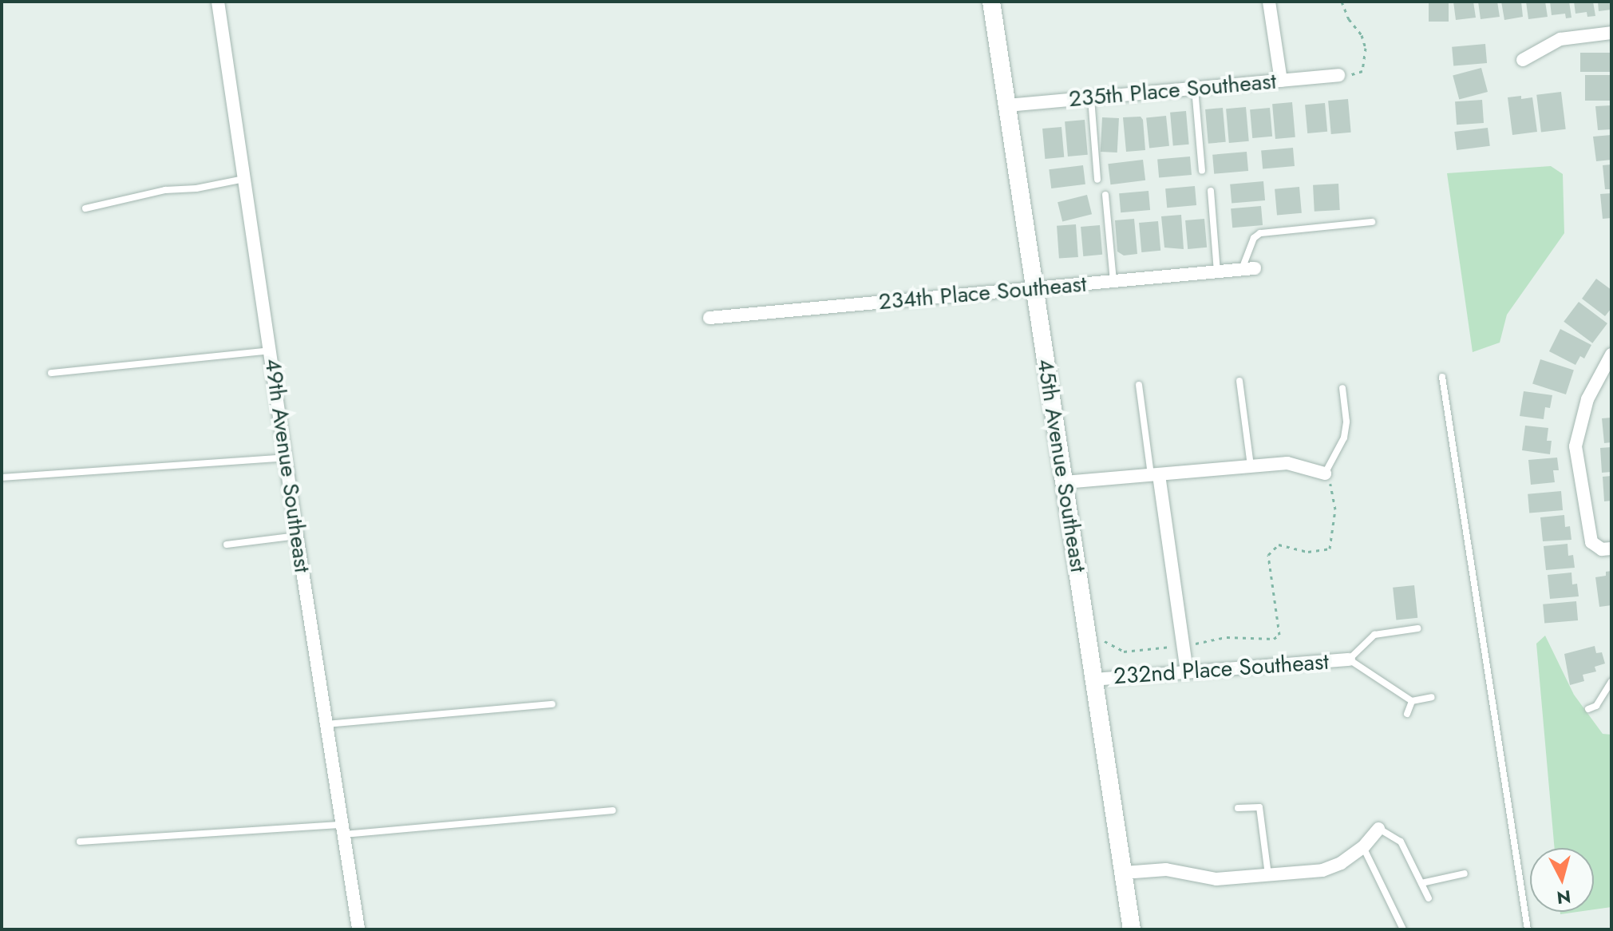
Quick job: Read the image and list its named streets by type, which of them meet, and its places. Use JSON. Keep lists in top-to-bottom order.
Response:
{
  "streets": {
    "street": [
      "235th Place Southeast",
      "234th Place Southeast",
      "49th Avenue Southeast",
      "45th Avenue Southeast",
      "232nd Place Southeast"
    ]
  },
  "crossings": [
    ["235th Place Southeast", "45th Avenue Southeast"],
    ["234th Place Southeast", "45th Avenue Southeast"],
    ["45th Avenue Southeast", "232nd Place Southeast"]
  ],
  "north": "bottom"
}
